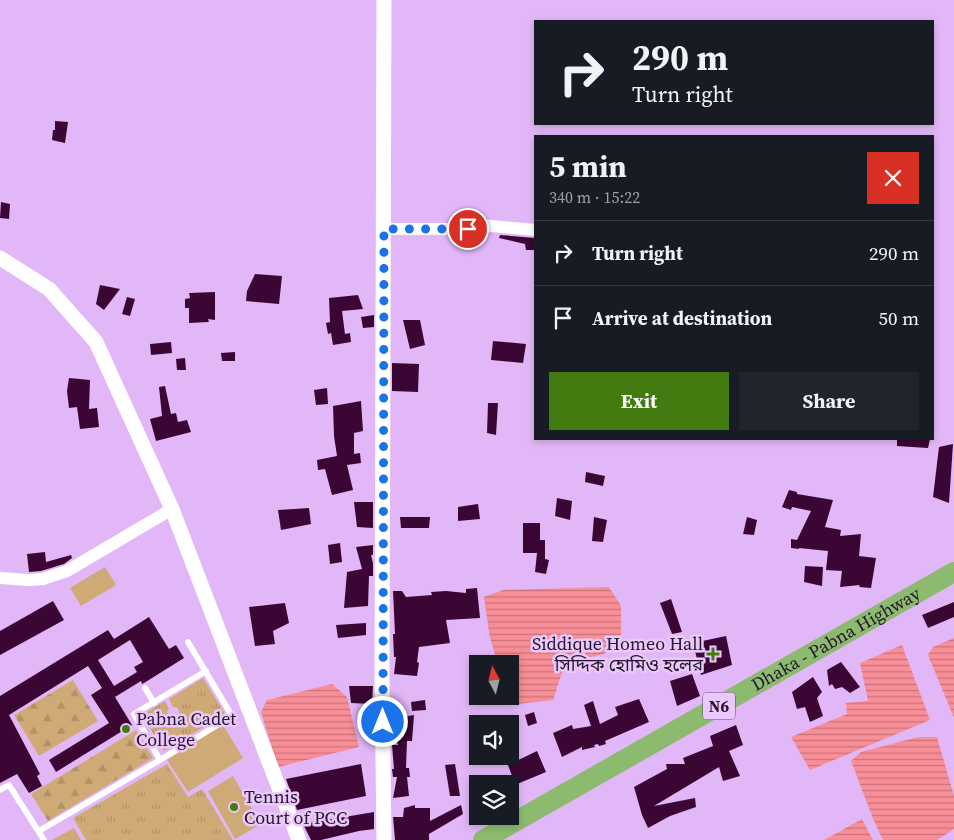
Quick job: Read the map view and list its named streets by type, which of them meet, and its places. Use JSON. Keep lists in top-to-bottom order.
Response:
{
  "streets": {
    "highway": ["Dhaka - Pabna Highway", "N6"]
  },
  "places": {
    "health": ["Siddique Homeo Hall সিদ্দিক হোমিও হলের"],
    "other": ["Pabna Cadet College", "Tennis Court of PCC"]
  },
  "north": "top",
  "page": {
    "turn": ["290 m", "Turn right"],
    "heading": ["5 min", "340 m · 15:22"],
    "list": [
      {
        "name": "Turn right",
        "value": "290 m"
      },
      {
        "name": "Arrive at destination",
        "value": "50 m"
      }
    ],
    "buttons": ["Exit", "Share"]
  }
}
